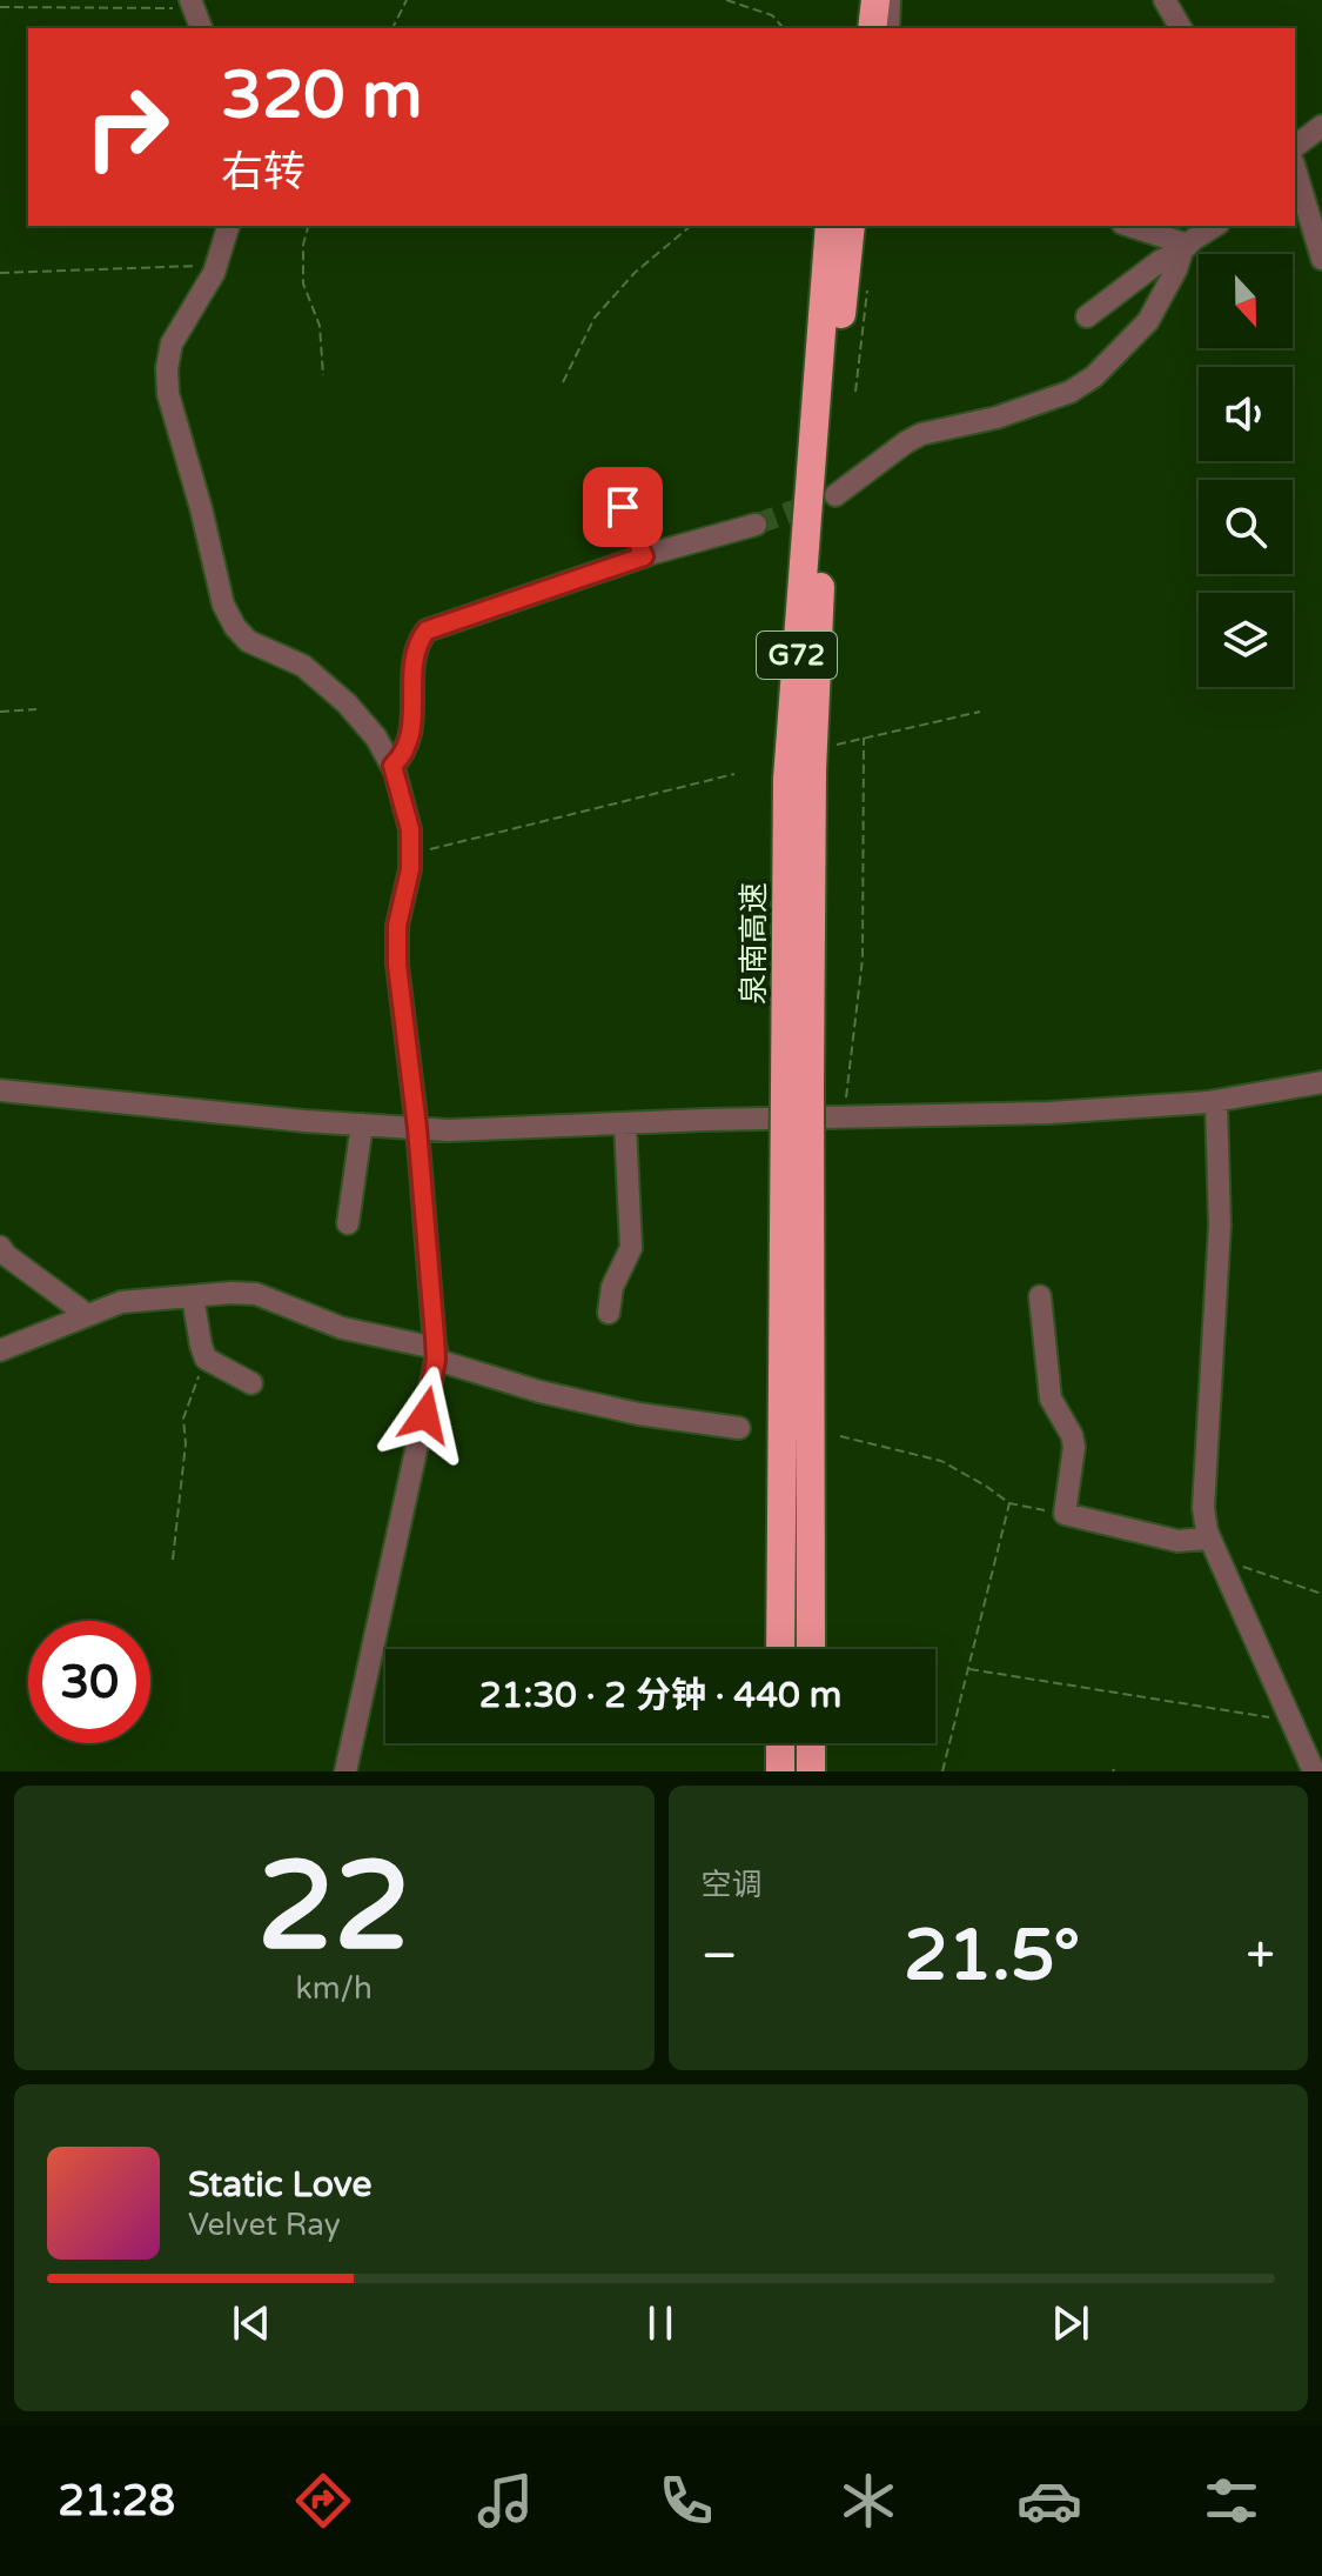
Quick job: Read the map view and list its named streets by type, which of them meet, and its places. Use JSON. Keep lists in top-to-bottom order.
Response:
{
  "streets": {
    "highway": ["G72", "泉南高速"]
  },
  "north": "bottom",
  "page": {
    "turn": ["320 m", "右转"],
    "limit": "30",
    "trip": "21:30 · 2 分钟 · 440 m",
    "tile": [
      ["22", "km/h"],
      "空调"
    ],
    "heat": ["−", "21.5°", "+"],
    "song": ["Static Love", "Velvet Ray"],
    "tabs": "21:28"
  }
}
